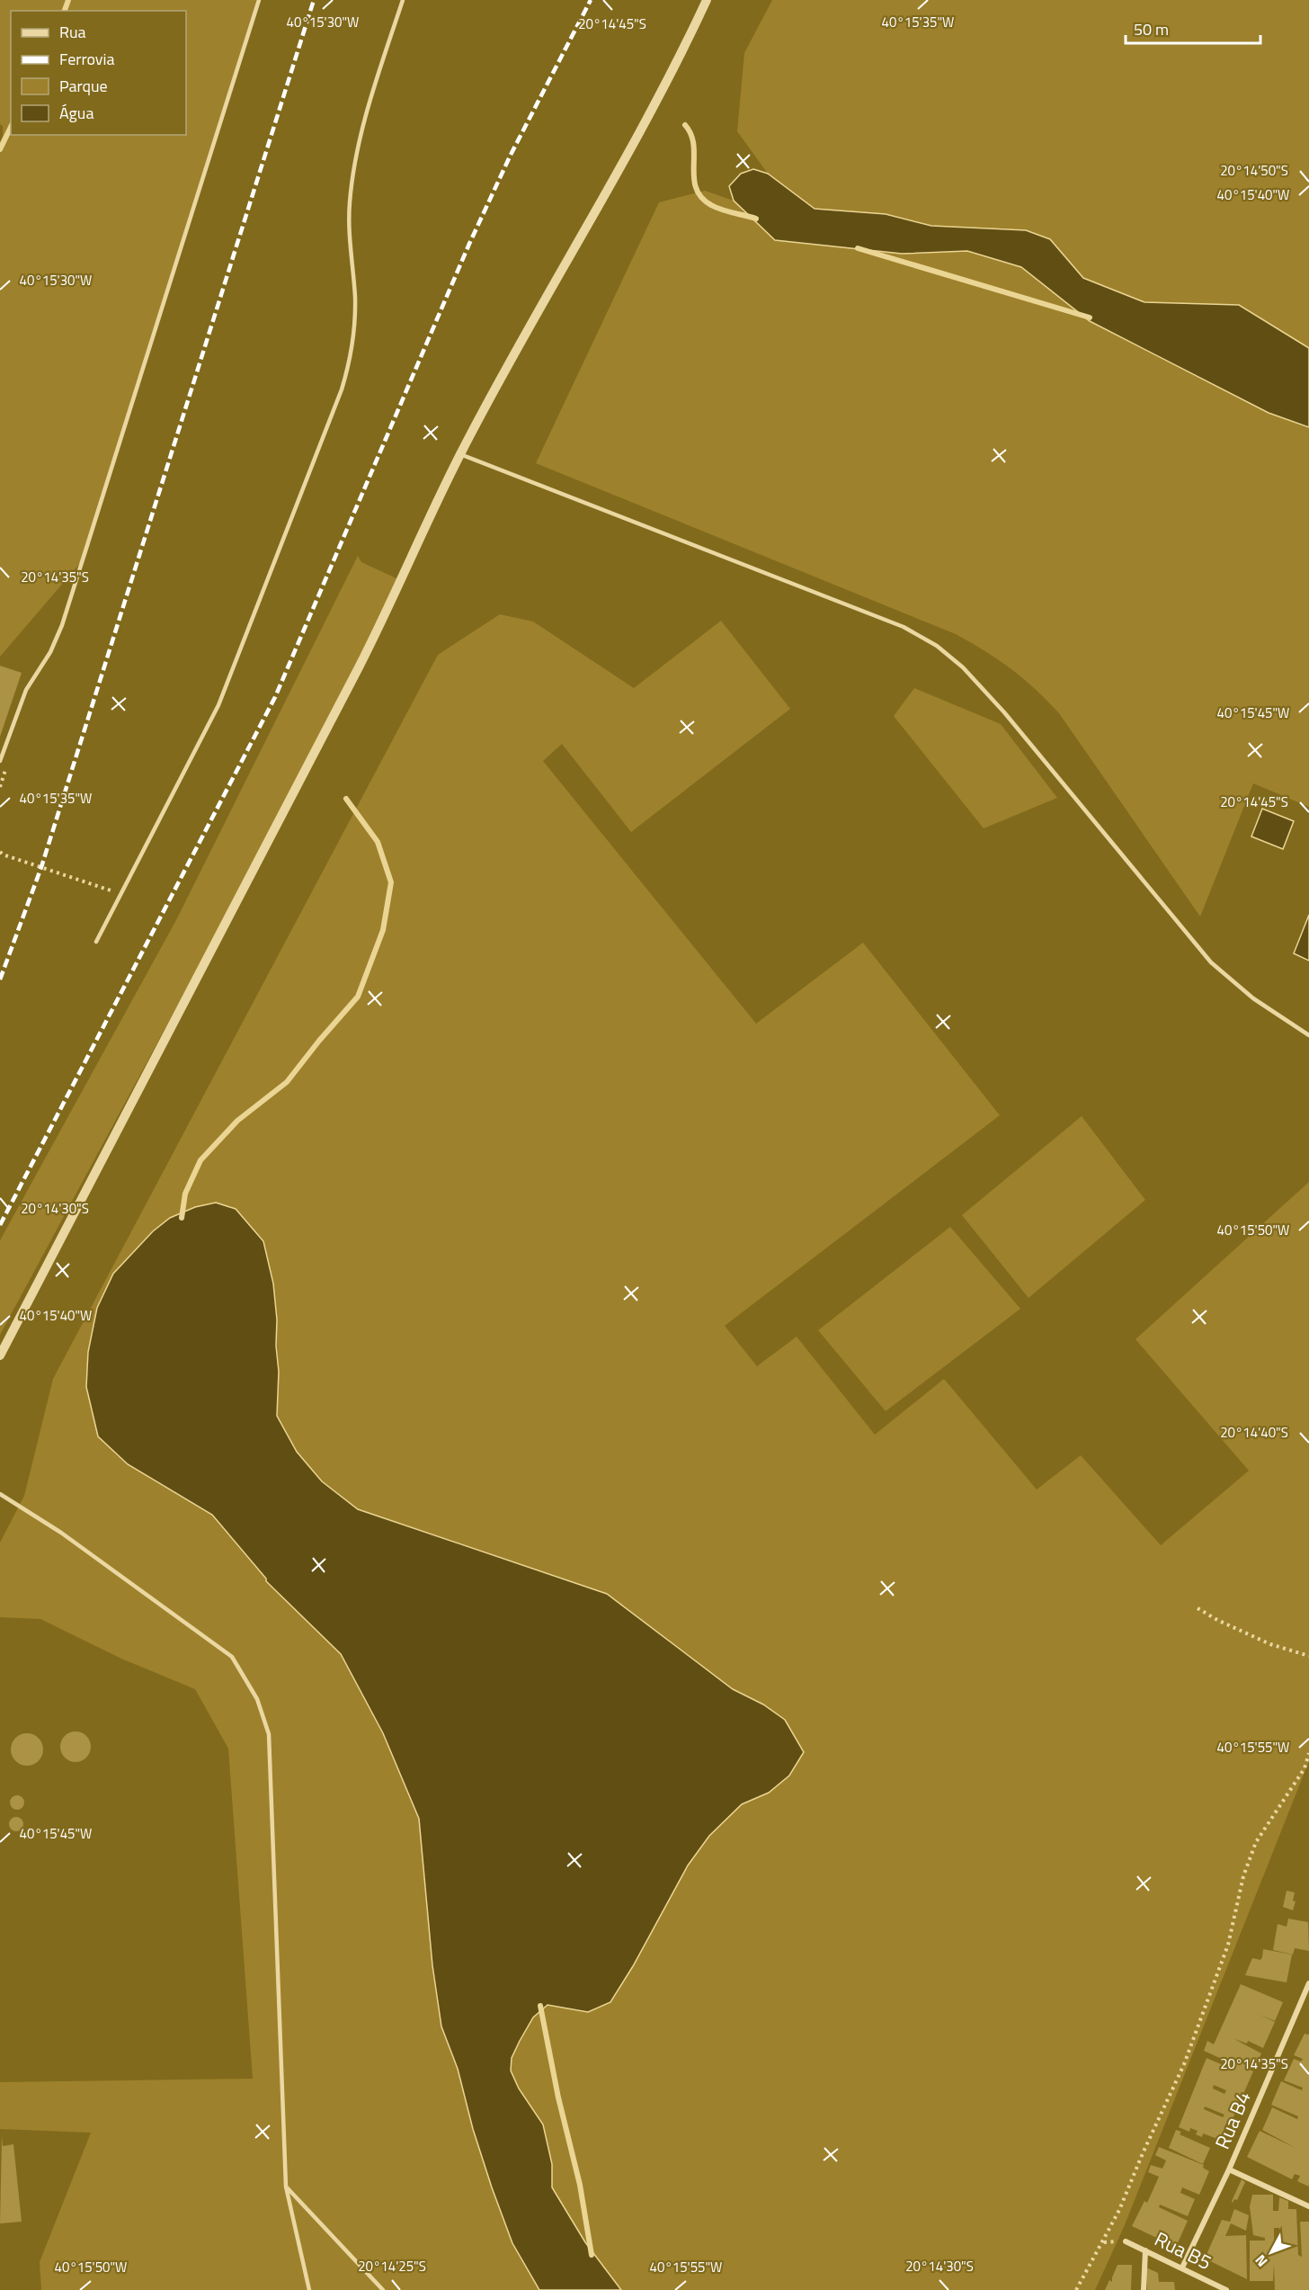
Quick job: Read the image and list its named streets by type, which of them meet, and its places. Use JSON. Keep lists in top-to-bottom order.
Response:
{
  "streets": {
    "street": ["Rua B4", "Rua B5"]
  },
  "crossings": [
    ["Rua B4", "Rua B5"]
  ],
  "legend": [
    "Rua",
    "Ferrovia",
    "Parque",
    "Água"
  ],
  "scale_bar": "50 m",
  "north": "bottom left",
  "coordinates": [
    "40°15'30\"W",
    "40°15'35\"W",
    "20°14'45\"S",
    "20°14'50\"S",
    "40°15'40\"W",
    "20°14'35\"S",
    "40°15'45\"W",
    "20°14'30\"S",
    "40°15'50\"W",
    "20°14'40\"S",
    "40°15'55\"W",
    "20°14'25\"S"
  ]
}
